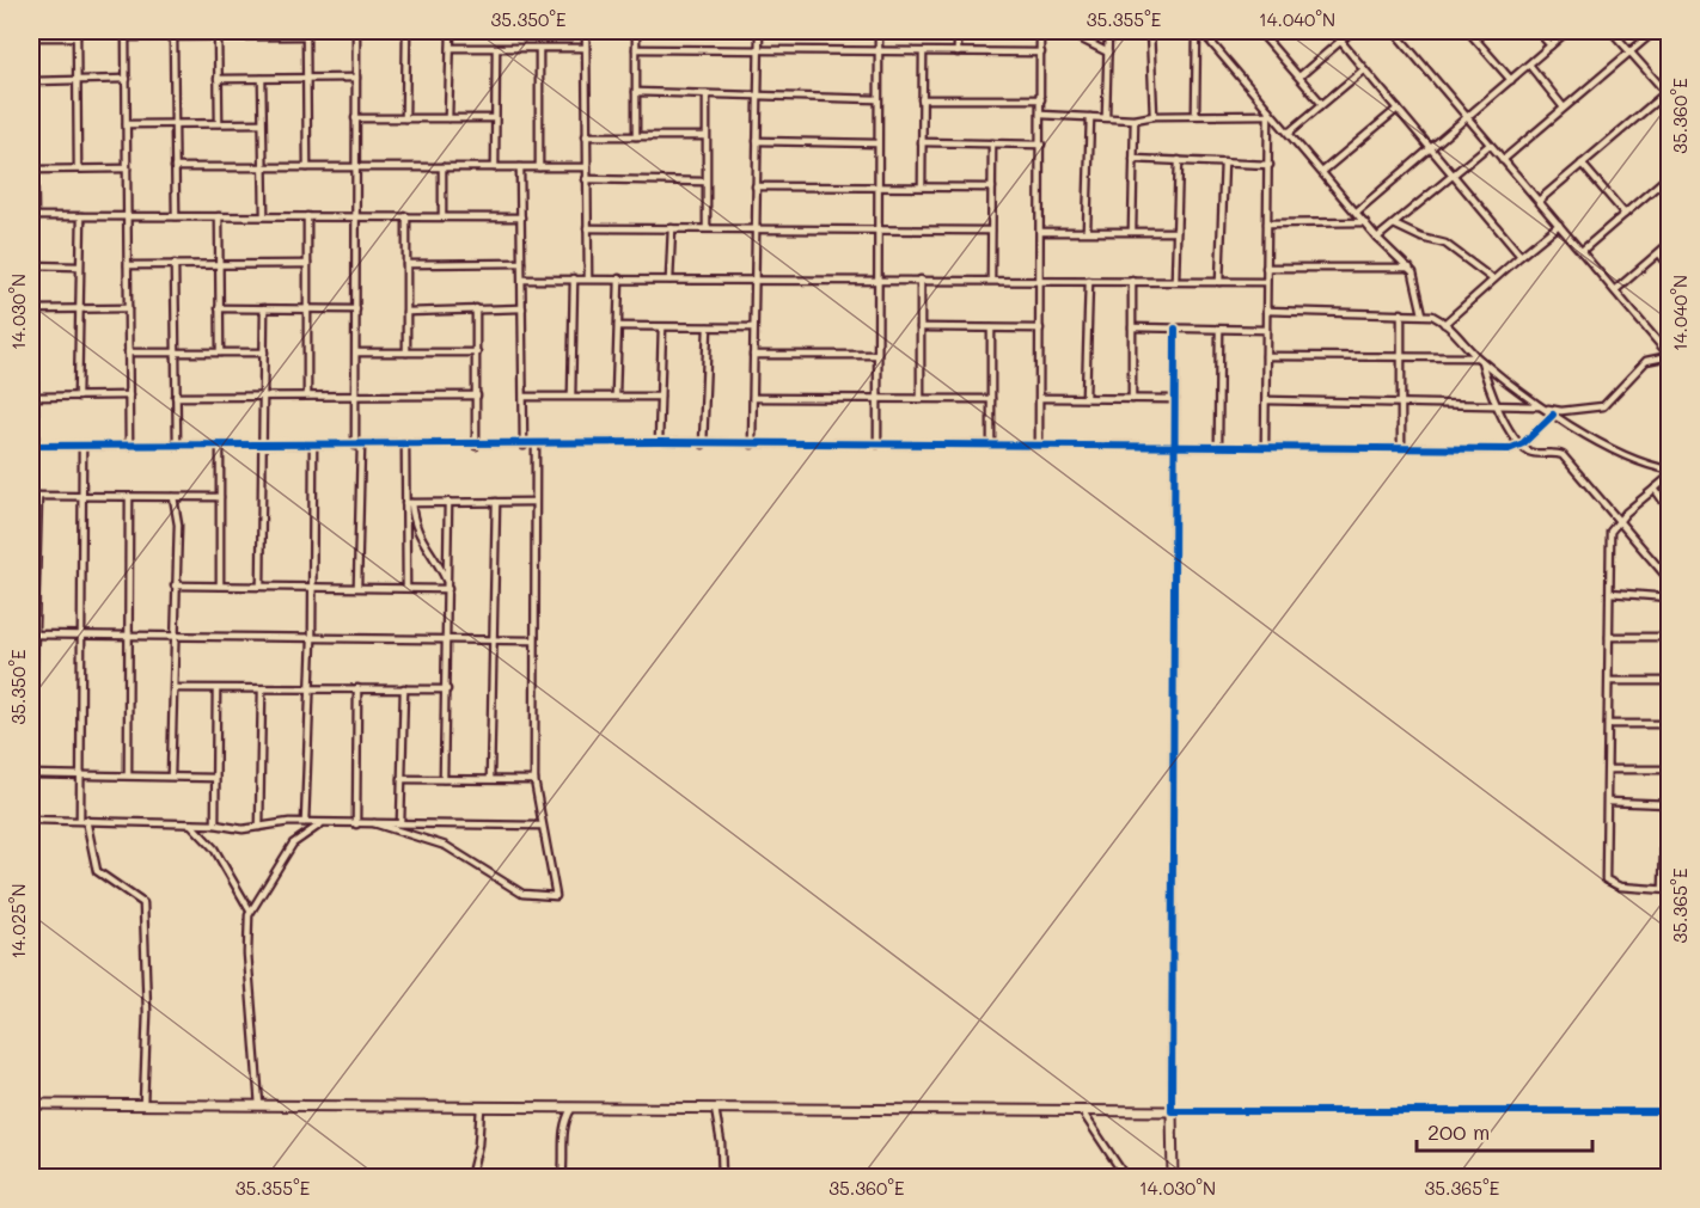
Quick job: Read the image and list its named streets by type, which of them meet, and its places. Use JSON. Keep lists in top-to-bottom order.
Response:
{
  "scale_bar": "200 m",
  "coordinates": [
    "35.350°E",
    "35.355°E",
    "14.040°N",
    "35.360°E",
    "14.030°N",
    "35.365°E",
    "14.025°N"
  ]
}
